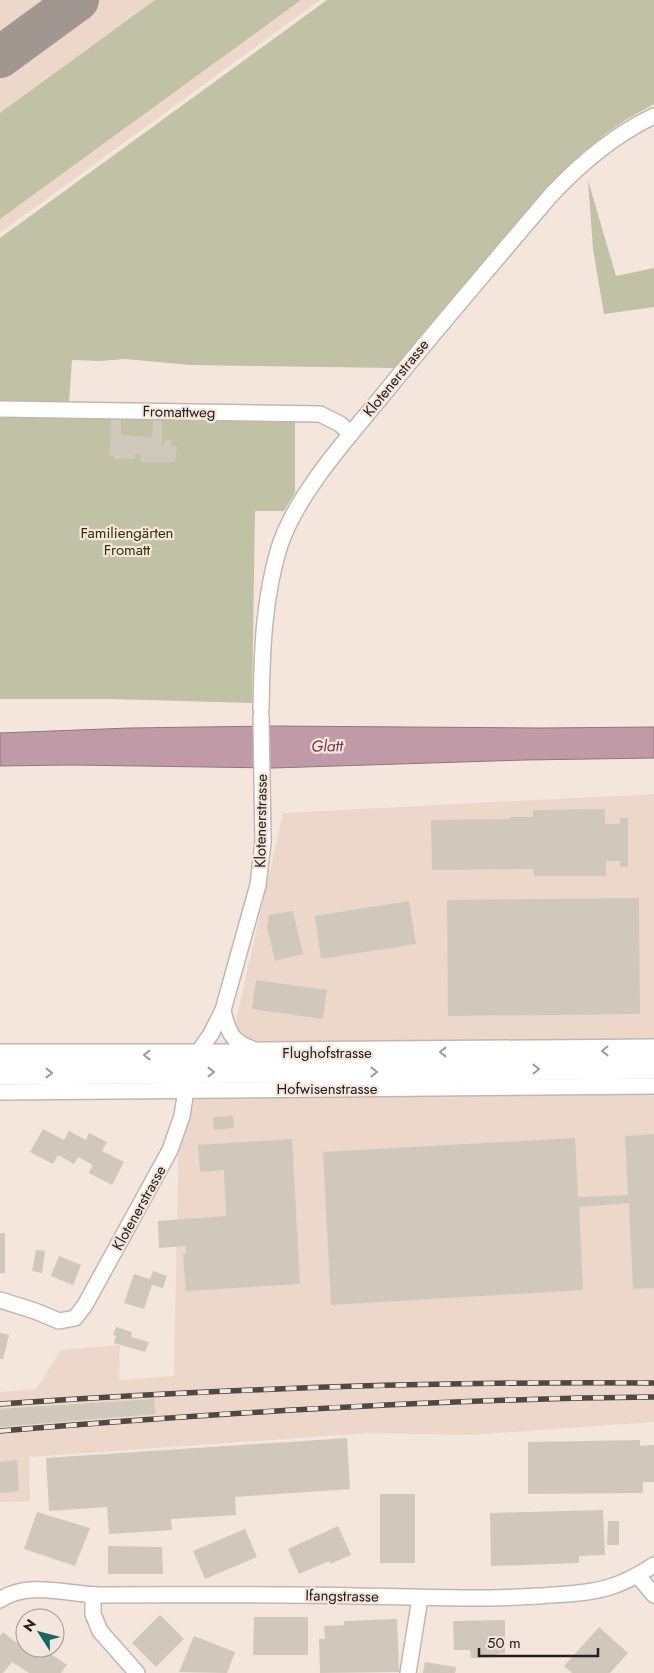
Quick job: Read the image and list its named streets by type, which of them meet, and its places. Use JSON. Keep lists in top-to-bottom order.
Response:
{
  "streets": {
    "main road": ["Flughofstrasse"],
    "street": [
      "Klotenerstrasse",
      "Fromattweg",
      "Hofwisenstrasse",
      "Ifangstrasse"
    ]
  },
  "crossings": [
    ["Klotenerstrasse", "Fromattweg"],
    ["Klotenerstrasse", "Flughofstrasse"],
    ["Klotenerstrasse", "Hofwisenstrasse"]
  ],
  "water": ["Glatt"],
  "parks": ["Familiengärten Fromatt"],
  "scale_bar": "50 m",
  "north": "top left"
}
